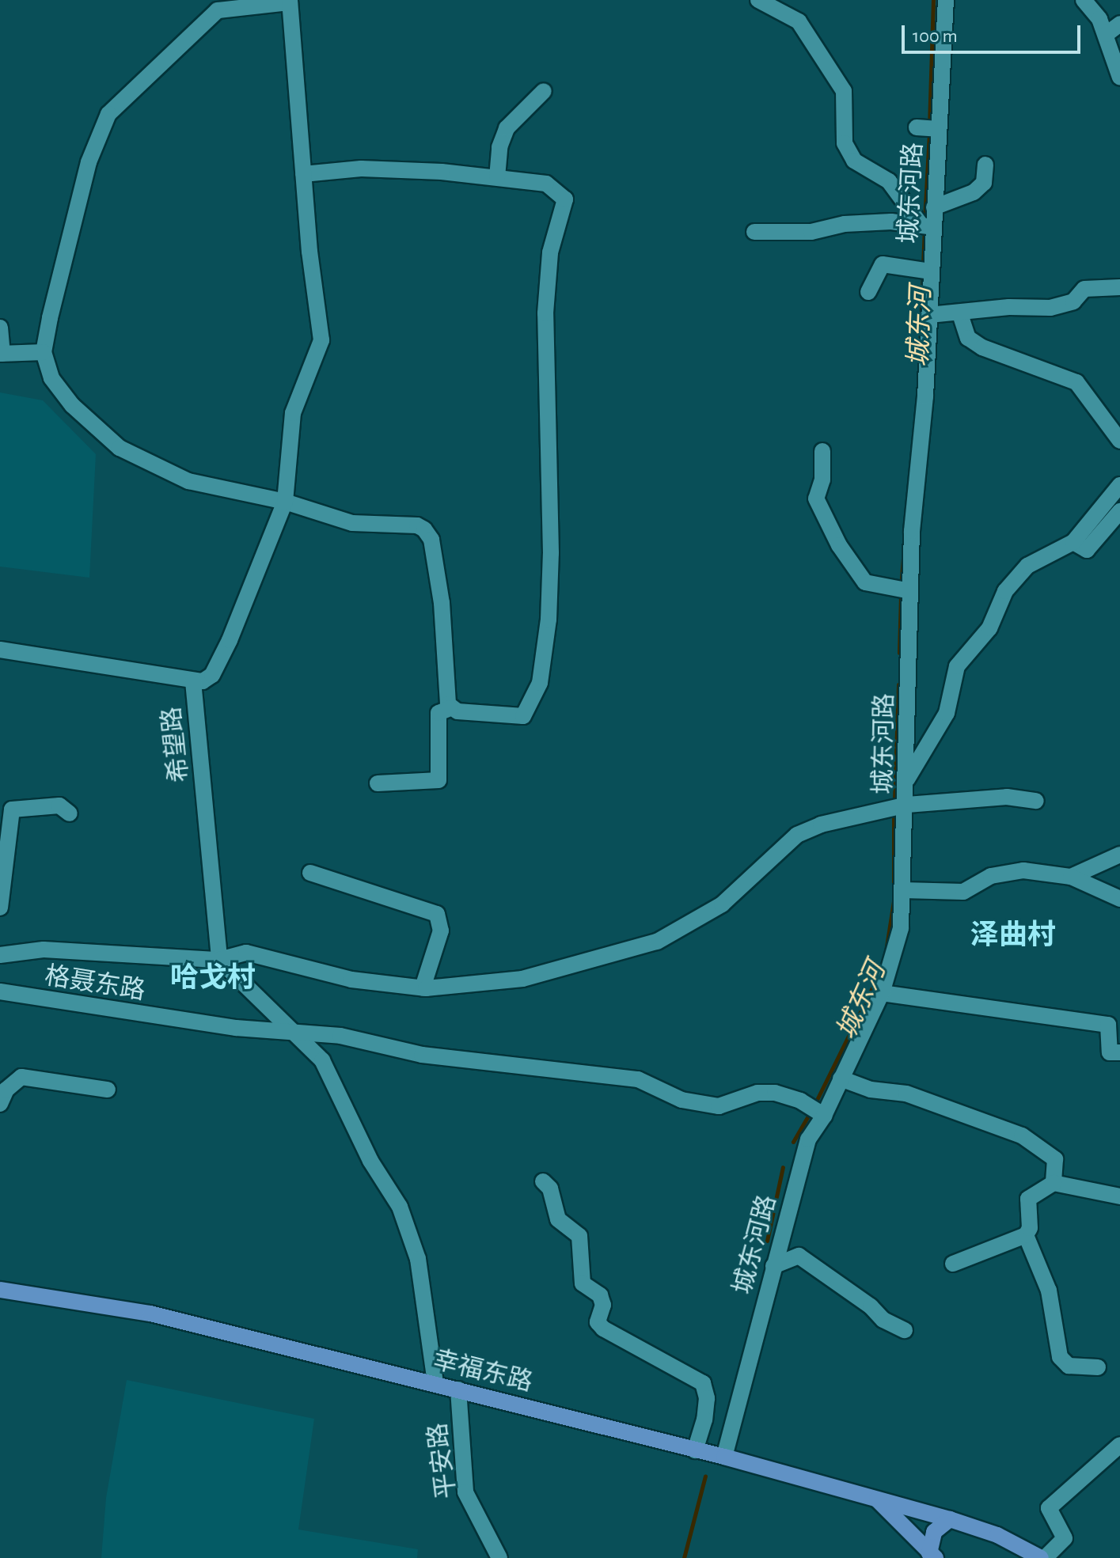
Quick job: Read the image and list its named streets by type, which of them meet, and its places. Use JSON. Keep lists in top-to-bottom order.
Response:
{
  "streets": {
    "main road": ["幸福东路"],
    "street": [
      "城东河路",
      "希望路",
      "格聂东路",
      "平安路"
    ]
  },
  "crossings": [
    ["城东河路", "格聂东路"],
    ["城东河路", "幸福东路"],
    ["幸福东路", "平安路"]
  ],
  "districts": ["泽曲村", "哈戈村"],
  "water": ["城东河"],
  "scale_bar": "100 m"
}
